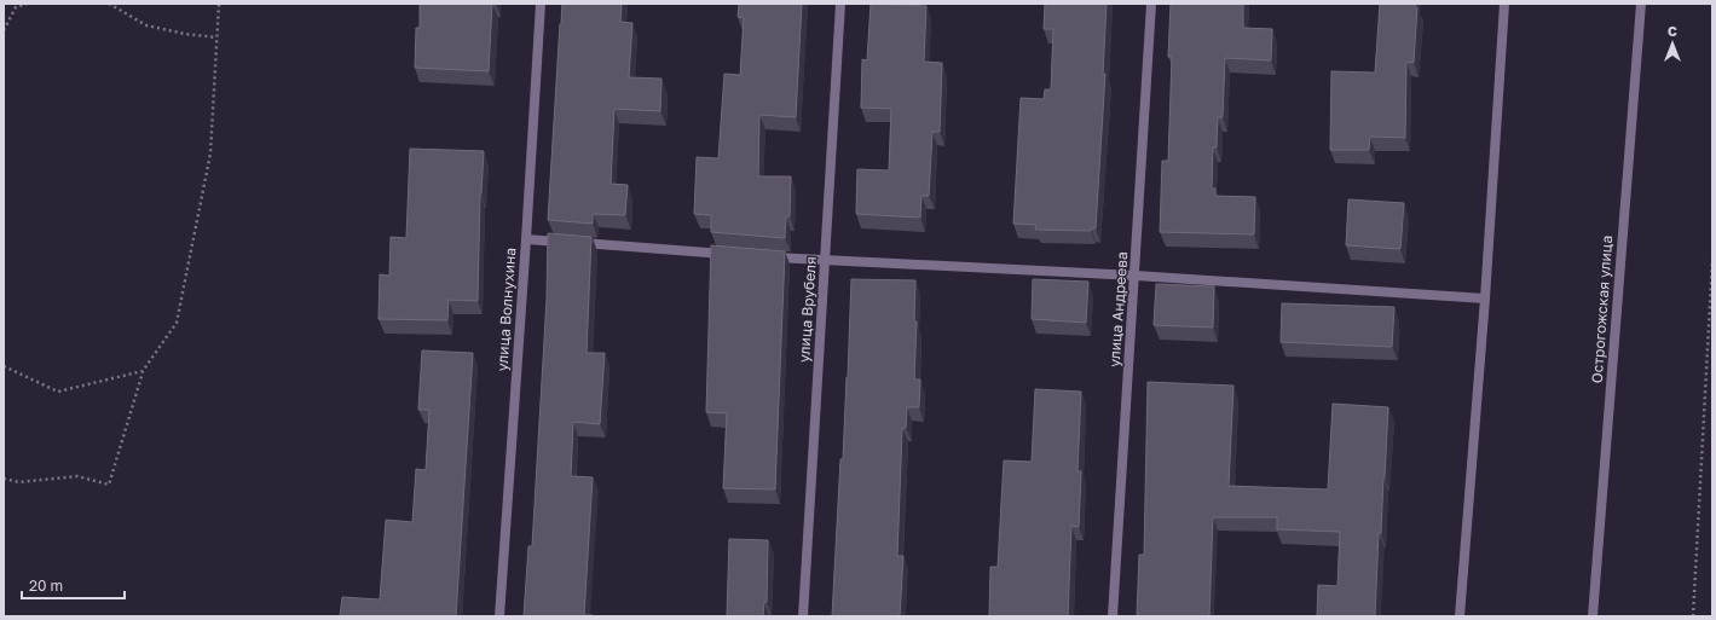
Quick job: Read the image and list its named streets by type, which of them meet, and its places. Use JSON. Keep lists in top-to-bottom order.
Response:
{
  "streets": {
    "street": [
      "улица Волнухина",
      "улица Врубеля",
      "улица Андреева",
      "Острогожская улица"
    ]
  },
  "scale_bar": "20 m",
  "north": "top"
}
